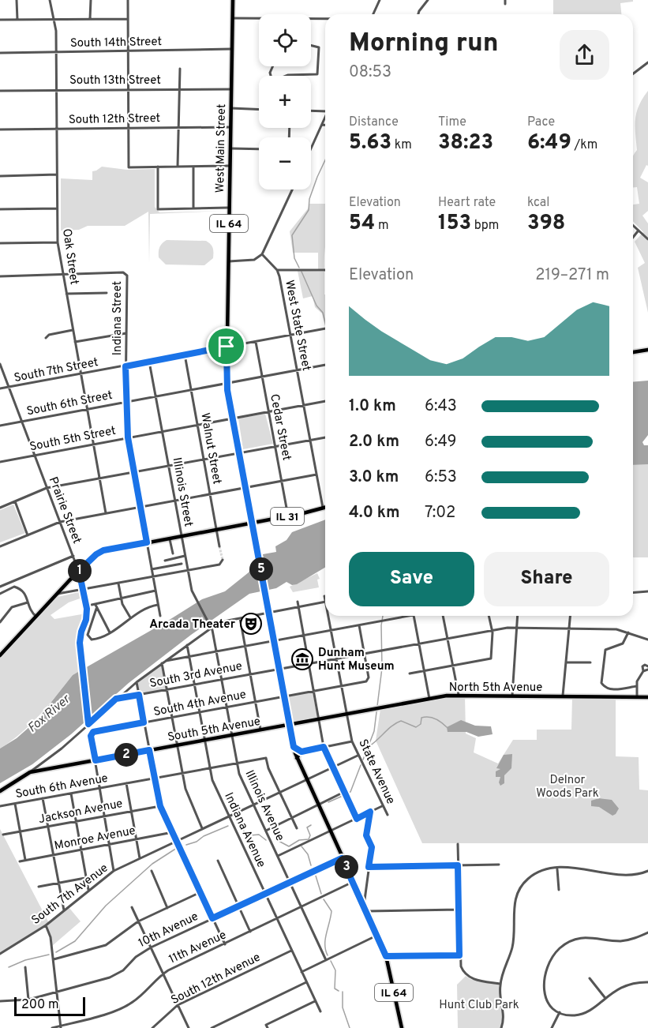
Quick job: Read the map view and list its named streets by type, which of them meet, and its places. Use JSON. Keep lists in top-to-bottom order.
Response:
{
  "streets": {
    "main road": [
      "West Main Street",
      "IL 64",
      "IL 31",
      "North 5th Avenue",
      "South 5th Avenue"
    ],
    "street": [
      "South 14th Street",
      "South 13th Street",
      "South 12th Street",
      "Oak Street",
      "Indiana Street",
      "West State Street",
      "South 7th Street",
      "South 6th Street",
      "Cedar Street",
      "South 5th Street",
      "Walnut Street",
      "Illinois Street",
      "Prairie Street",
      "South 3rd Avenue",
      "South 4th Avenue",
      "State Avenue",
      "South 6th Avenue",
      "Illinois Avenue",
      "Jackson Avenue",
      "Indiana Avenue",
      "Monroe Avenue",
      "South 7th Avenue",
      "10th Avenue",
      "11th Avenue",
      "South 12th Avenue"
    ]
  },
  "crossings": [
    ["South 14th Street", "West Main Street"],
    ["South 14th Street", "Oak Street"],
    ["South 13th Street", "West Main Street"],
    ["South 13th Street", "Oak Street"],
    ["South 12th Street", "West Main Street"],
    ["South 12th Street", "Oak Street"],
    ["West Main Street", "IL 64"],
    ["West Main Street", "South 7th Street"],
    ["West Main Street", "South 6th Street"],
    ["West Main Street", "South 5th Street"],
    ["West Main Street", "IL 31"],
    ["IL 64", "IL 31"],
    ["IL 64", "South 3rd Avenue"],
    ["IL 64", "North 5th Avenue"],
    ["IL 64", "South 4th Avenue"],
    ["IL 64", "South 5th Avenue"],
    ["IL 64", "South 7th Avenue"],
    ["IL 64", "10th Avenue"],
    ["IL 64", "11th Avenue"],
    ["Oak Street", "Indiana Street"],
    ["Oak Street", "South 7th Street"],
    ["Oak Street", "South 6th Street"],
    ["Oak Street", "South 5th Street"],
    ["Indiana Street", "South 7th Street"],
    ["Indiana Street", "South 6th Street"],
    ["Indiana Street", "South 5th Street"],
    ["Indiana Street", "IL 31"],
    ["West State Street", "South 7th Street"],
    ["West State Street", "South 6th Street"],
    ["West State Street", "South 5th Street"],
    ["West State Street", "IL 31"],
    ["South 7th Street", "Cedar Street"],
    ["South 7th Street", "Walnut Street"],
    ["South 7th Street", "Illinois Street"],
    ["South 7th Street", "Prairie Street"],
    ["South 6th Street", "Cedar Street"],
    ["South 6th Street", "Walnut Street"],
    ["South 6th Street", "Illinois Street"],
    ["South 6th Street", "Prairie Street"],
    ["Cedar Street", "South 5th Street"],
    ["Cedar Street", "IL 31"],
    ["South 5th Street", "Walnut Street"],
    ["South 5th Street", "Illinois Street"],
    ["South 5th Street", "Prairie Street"],
    ["Walnut Street", "IL 31"],
    ["Illinois Street", "IL 31"],
    ["Illinois Street", "Illinois Avenue"],
    ["Prairie Street", "IL 31"],
    ["South 3rd Avenue", "South 4th Avenue"],
    ["South 3rd Avenue", "State Avenue"],
    ["South 3rd Avenue", "Illinois Avenue"],
    ["South 3rd Avenue", "Indiana Avenue"],
    ["North 5th Avenue", "South 5th Avenue"],
    ["North 5th Avenue", "State Avenue"],
    ["South 4th Avenue", "South 5th Avenue"],
    ["South 4th Avenue", "State Avenue"],
    ["South 4th Avenue", "Illinois Avenue"],
    ["South 4th Avenue", "Indiana Avenue"],
    ["South 5th Avenue", "Illinois Avenue"],
    ["South 5th Avenue", "Indiana Avenue"],
    ["State Avenue", "South 7th Avenue"],
    ["South 6th Avenue", "Illinois Avenue"],
    ["South 6th Avenue", "Indiana Avenue"],
    ["South 6th Avenue", "South 7th Avenue"],
    ["Illinois Avenue", "South 7th Avenue"],
    ["Illinois Avenue", "10th Avenue"],
    ["Illinois Avenue", "11th Avenue"],
    ["Indiana Avenue", "South 7th Avenue"],
    ["Indiana Avenue", "10th Avenue"],
    ["Indiana Avenue", "11th Avenue"],
    ["Indiana Avenue", "South 12th Avenue"]
  ],
  "water": ["Fox River"],
  "parks": ["Delnor Woods Park", "Hunt Club Park"],
  "places": {
    "theatre": ["Arcada Theater"],
    "museum": ["Dunham Hunt Museum"]
  },
  "scale_bar": "200 m",
  "page": {
    "map_buttons": ["+", "−"],
    "heading": ["Morning run", "08:53"],
    "stats": [
      ["Distance", "5.63 km"],
      ["Time", "38:23"],
      ["Pace", "6:49 /km"],
      ["Elevation", "54 m"],
      ["Heart rate", "153 bpm"],
      ["kcal", "398"]
    ],
    "chart": ["Elevation", "219–271 m"],
    "list": [
      {
        "name": "1.0 km",
        "note": "6:43"
      },
      {
        "name": "2.0 km",
        "note": "6:49"
      },
      {
        "name": "3.0 km",
        "note": "6:53"
      },
      {
        "name": "4.0 km",
        "note": "7:02"
      }
    ],
    "buttons": ["Save", "Share"],
    "pins": [
      "5",
      "1",
      "2",
      "3"
    ],
    "scale": "200 m"
  }
}
